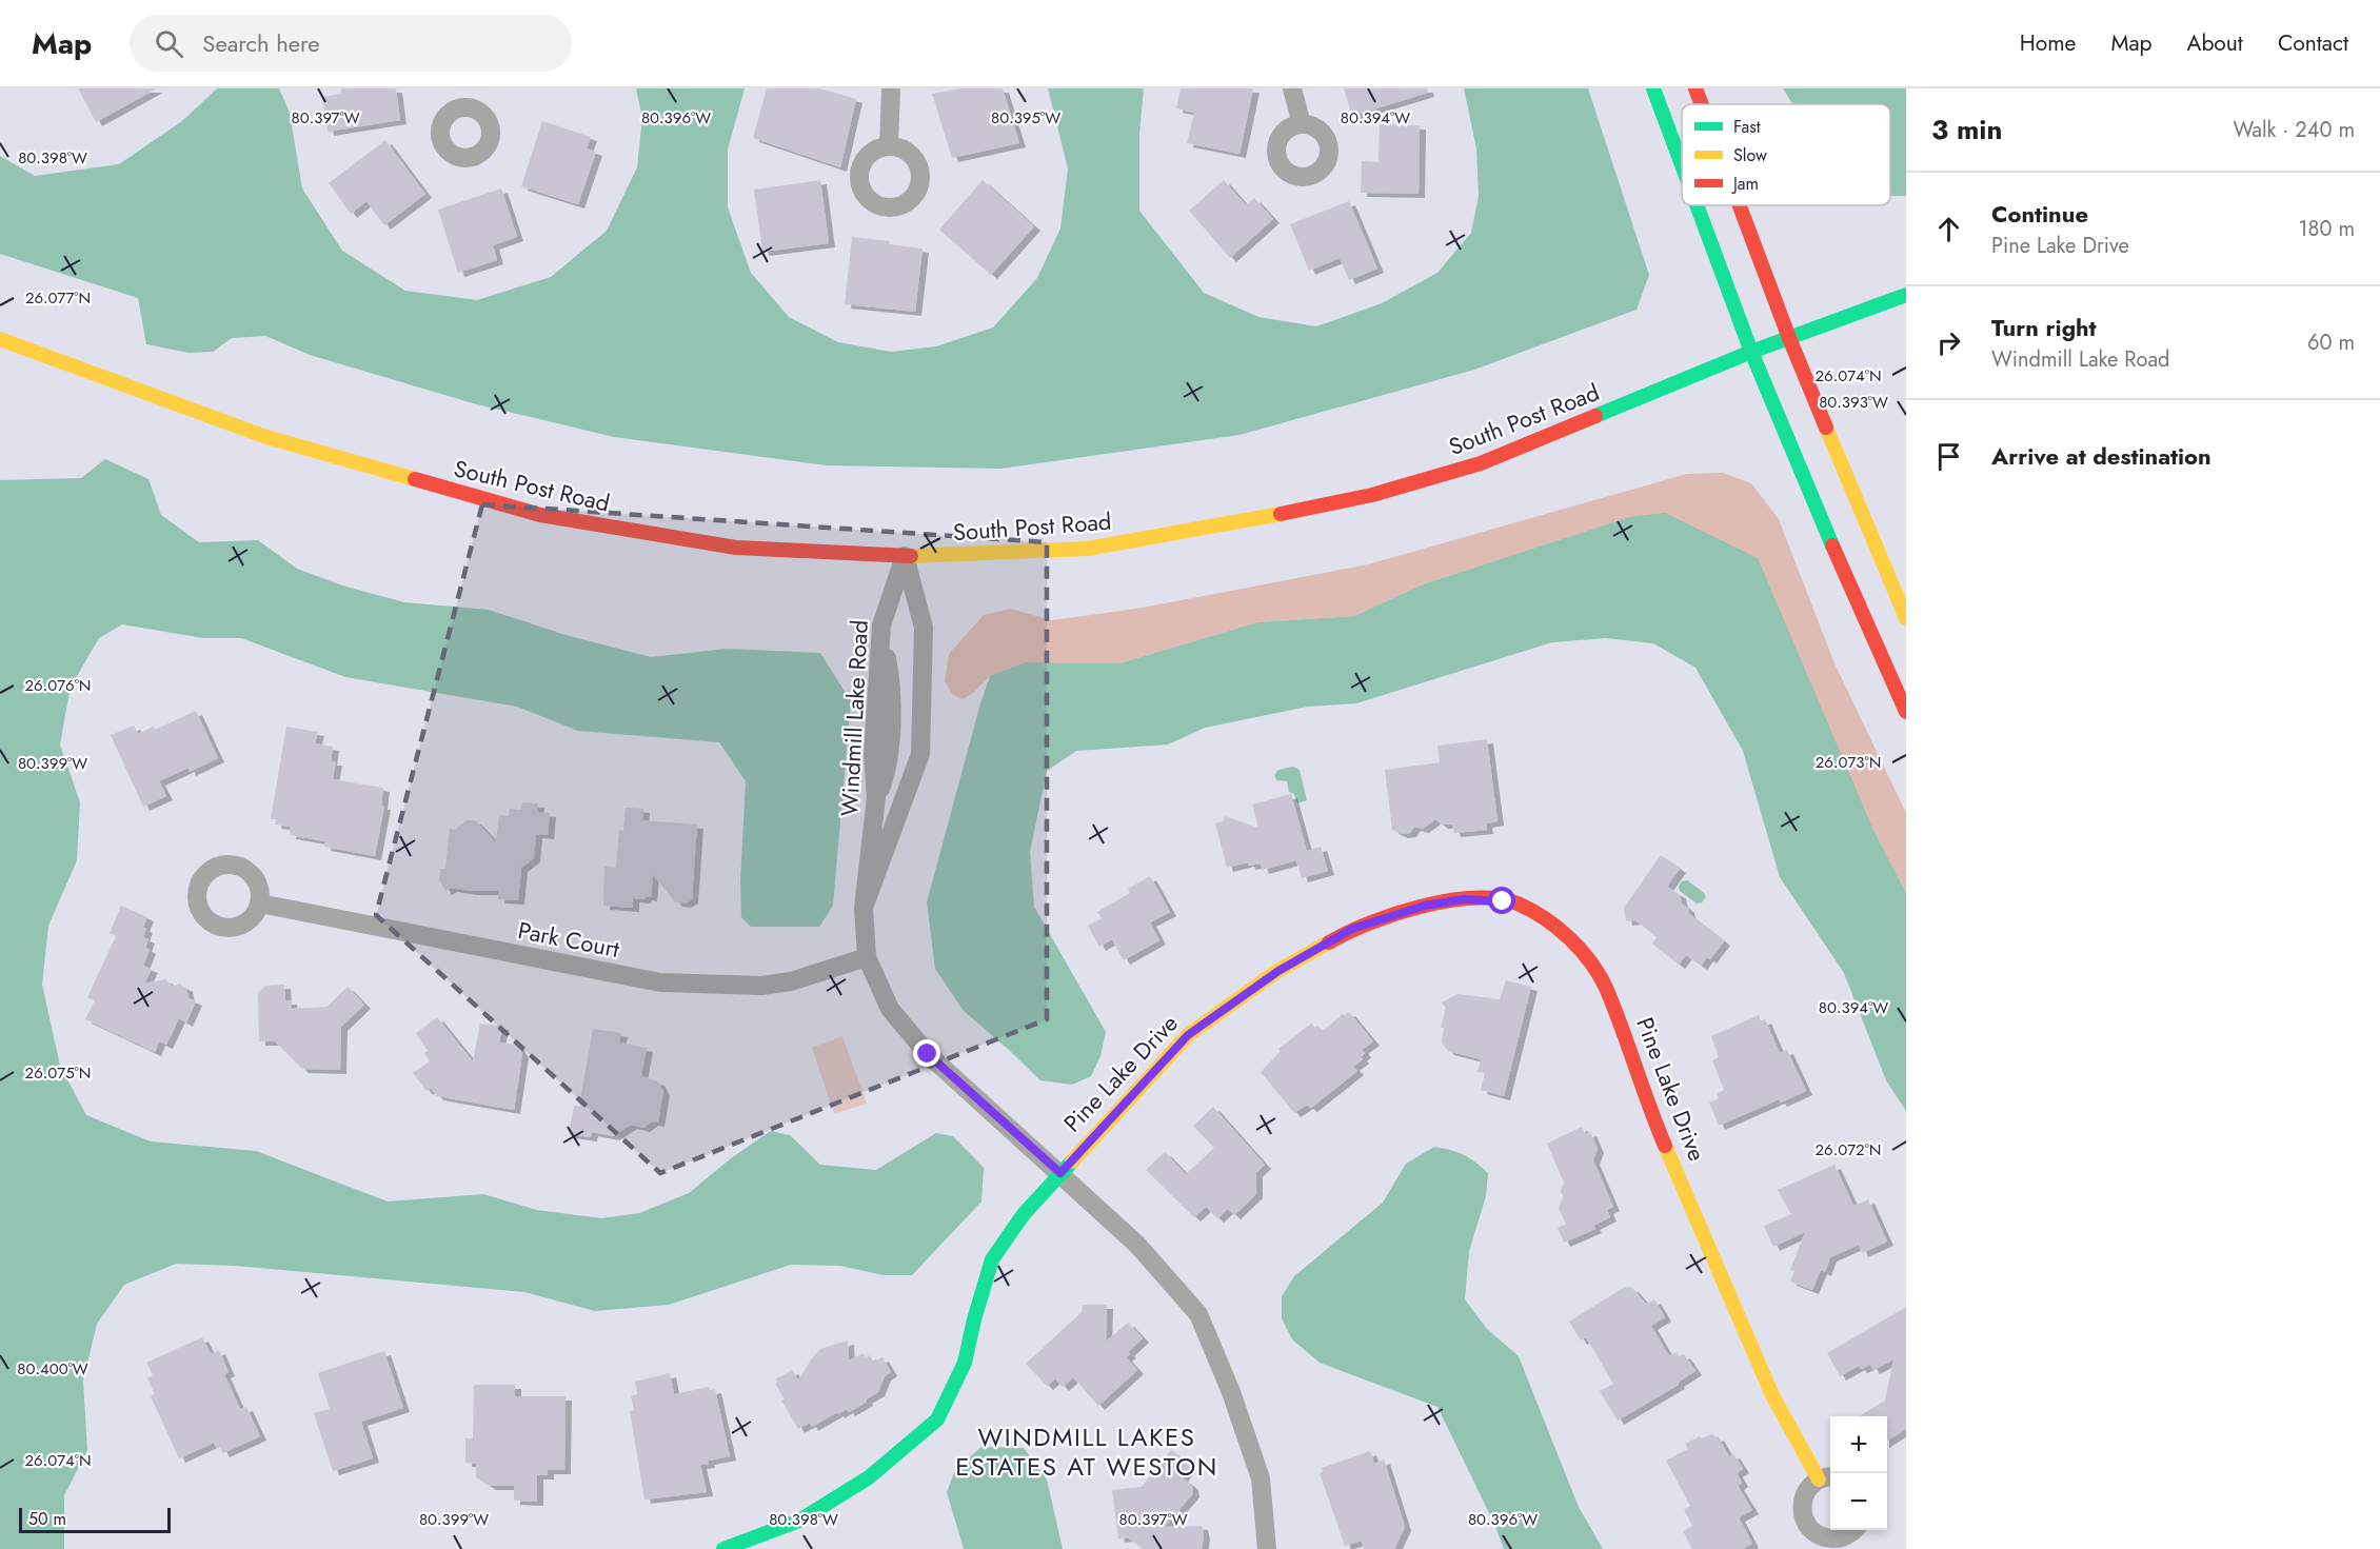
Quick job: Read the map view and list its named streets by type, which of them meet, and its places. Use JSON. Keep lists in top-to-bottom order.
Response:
{
  "streets": {
    "street": [
      "South Post Road",
      "Windmill Lake Road",
      "Park Court",
      "Pine Lake Drive"
    ]
  },
  "crossings": [
    ["South Post Road", "Windmill Lake Road"],
    ["Windmill Lake Road", "Park Court"],
    ["Windmill Lake Road", "Pine Lake Drive"]
  ],
  "districts": ["WINDMILL LAKES ESTATES AT WESTON"],
  "legend": ["Fast", "Slow", "Jam"],
  "scale_bar": "50 m",
  "page": {
    "header": "Map",
    "search": "Search here",
    "nav": [
      "Home",
      "Map",
      "About",
      "Contact"
    ],
    "heading": ["3 min", "Walk · 240 m"],
    "list": [
      ["Continue", "Pine Lake Drive", "180 m"],
      ["Turn right", "Windmill Lake Road", "60 m"],
      "Arrive at destination"
    ],
    "map_buttons": ["+", "−"],
    "scale": "50 m"
  },
  "coordinates": [
    "80.394°W",
    "80.397°W",
    "80.396°W",
    "80.395°W",
    "80.398°W",
    "26.077°N",
    "26.074°N",
    "80.393°W",
    "26.076°N",
    "26.073°N",
    "80.399°W",
    "26.075°N",
    "26.072°N",
    "80.400°W"
  ]
}
